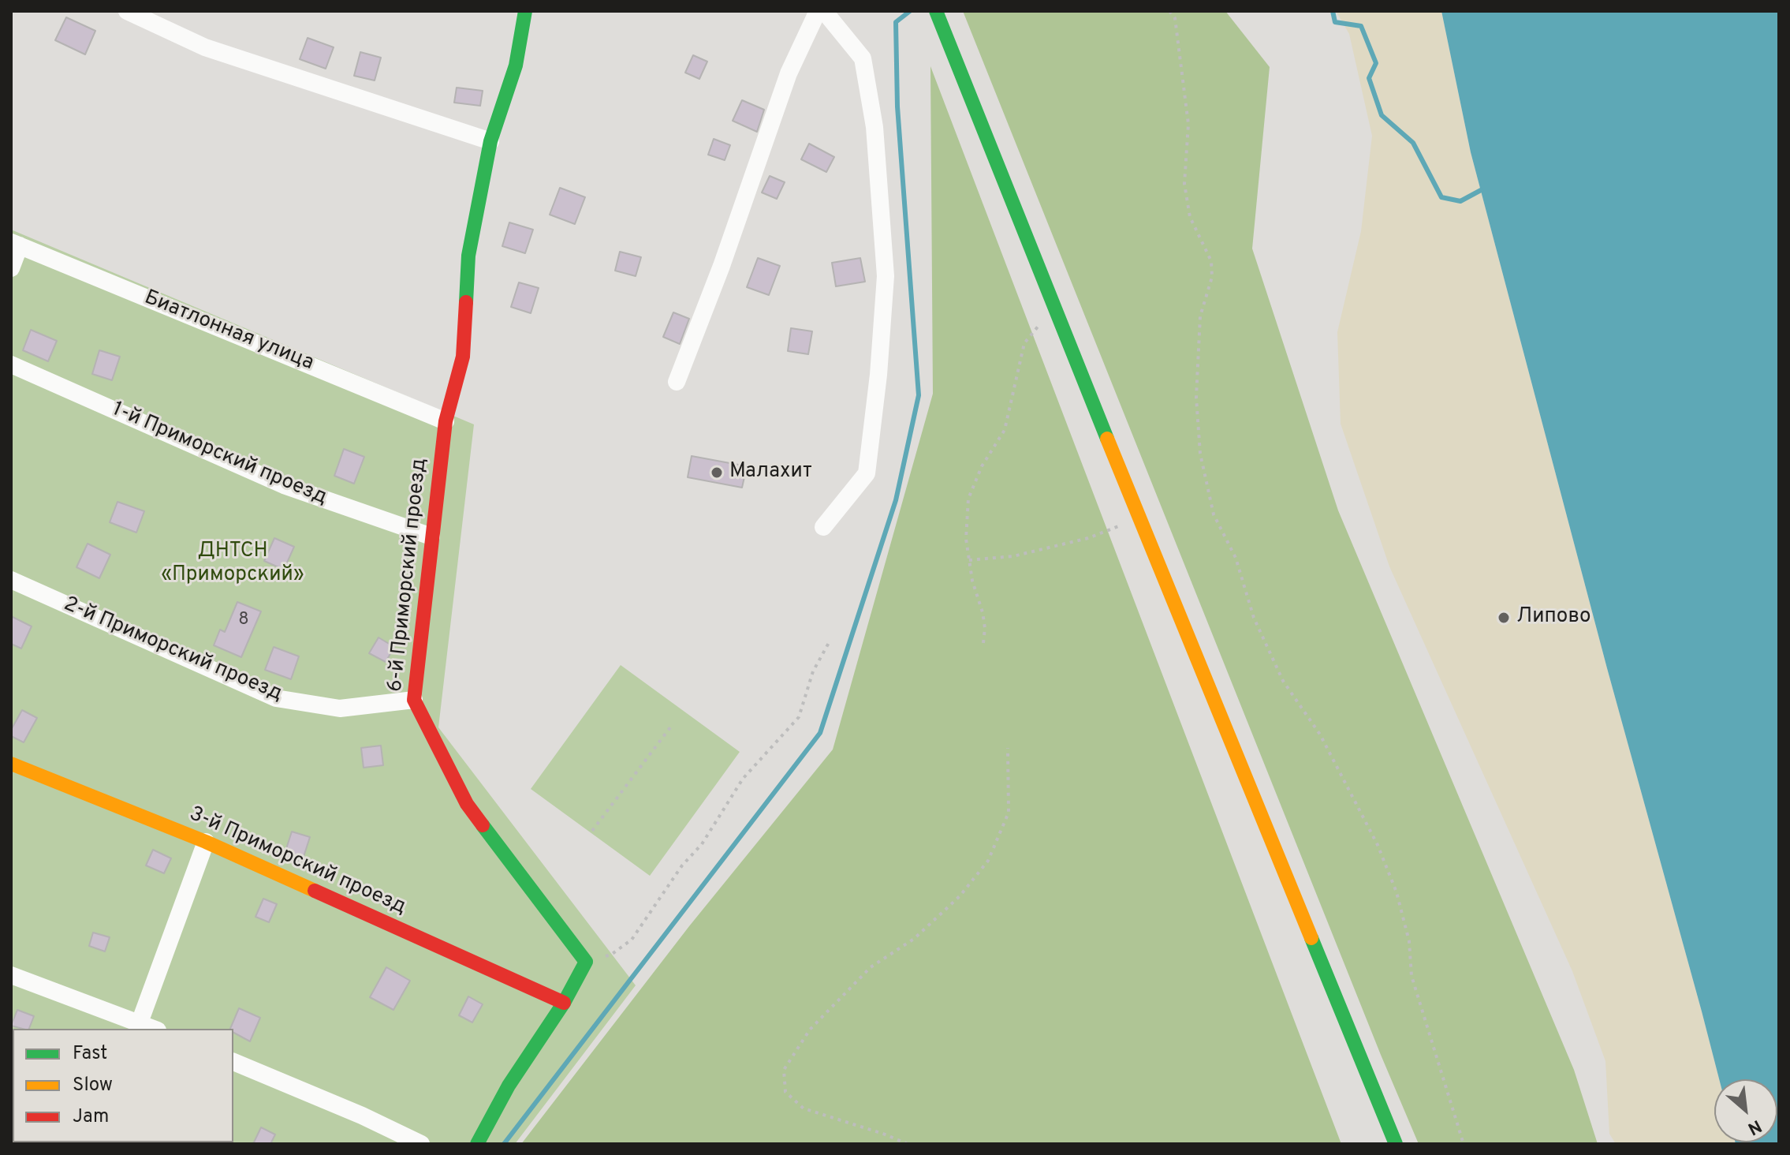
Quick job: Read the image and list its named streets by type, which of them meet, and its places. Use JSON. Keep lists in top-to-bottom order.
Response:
{
  "streets": {
    "street": [
      "Биатлонная улица",
      "1-й Приморский проезд",
      "6-й Приморский проезд",
      "2-й Приморский проезд",
      "3-й Приморский проезд"
    ]
  },
  "crossings": [
    ["Биатлонная улица", "6-й Приморский проезд"],
    ["1-й Приморский проезд", "6-й Приморский проезд"],
    ["6-й Приморский проезд", "2-й Приморский проезд"]
  ],
  "parks": ["ДНТСН «Приморский»"],
  "places": ["Малахит", "Липово"],
  "house_numbers": ["8"],
  "legend": ["Fast", "Slow", "Jam"],
  "north": "bottom right"
}
